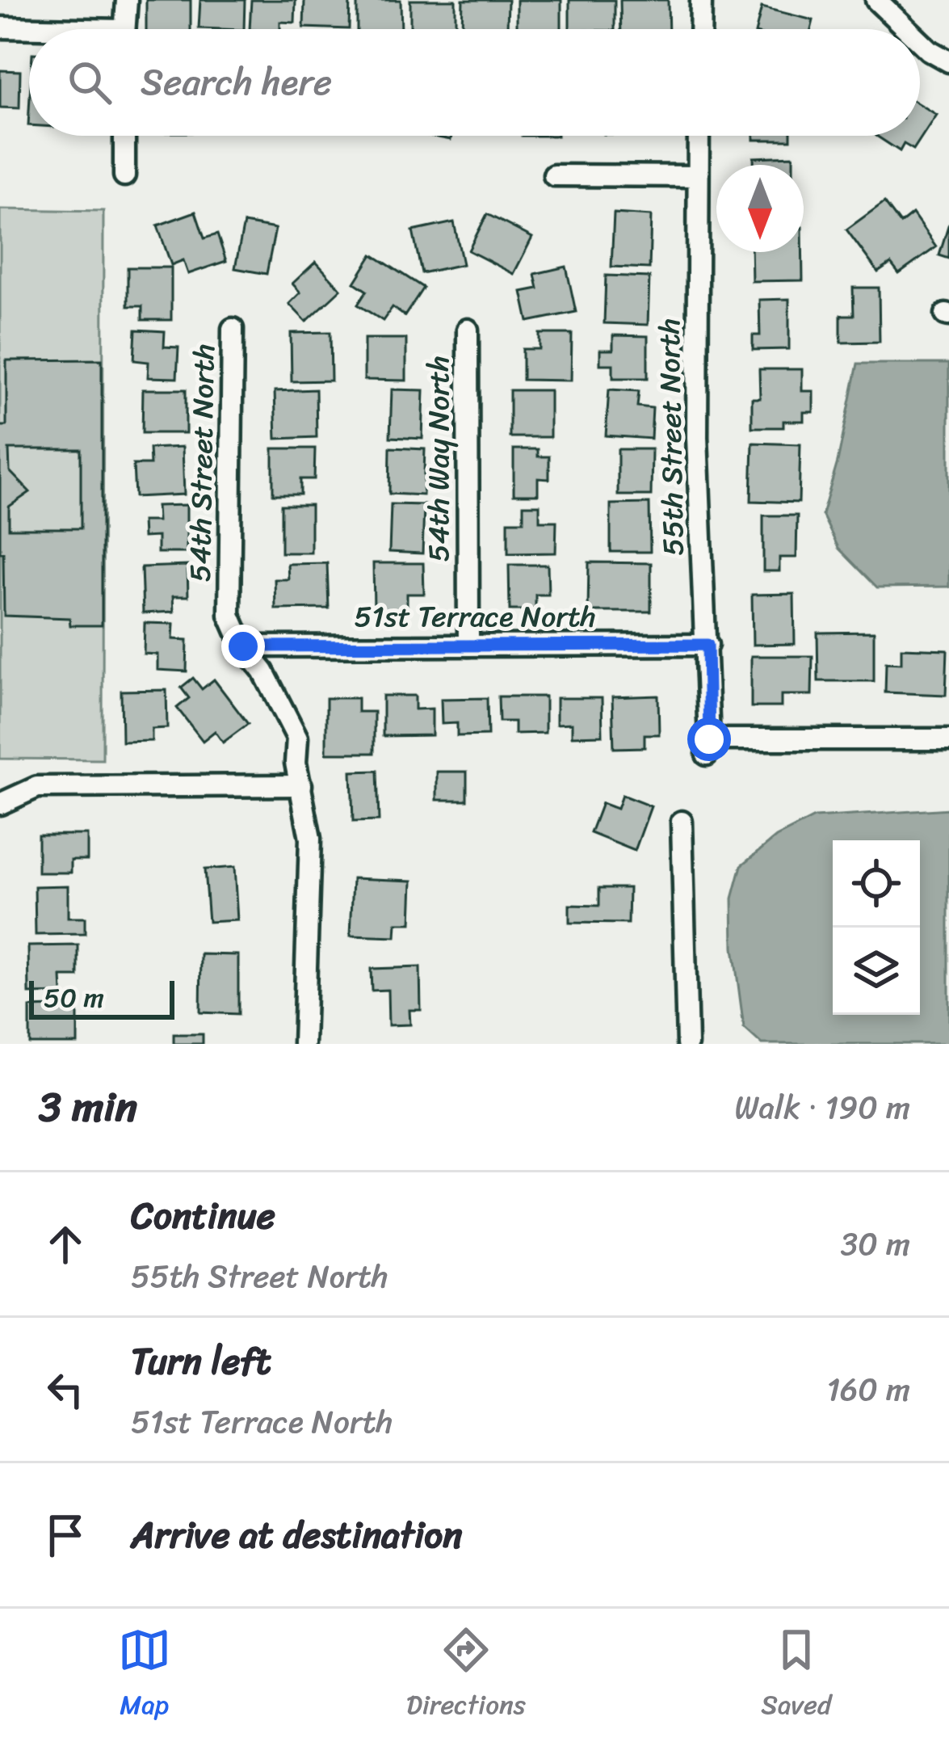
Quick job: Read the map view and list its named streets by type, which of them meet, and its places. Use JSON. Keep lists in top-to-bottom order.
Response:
{
  "streets": {
    "street": [
      "55th Street North",
      "54th Way North",
      "54th Street North",
      "51st Terrace North"
    ]
  },
  "crossings": [
    ["55th Street North", "51st Terrace North"],
    ["54th Way North", "51st Terrace North"],
    ["54th Street North", "51st Terrace North"]
  ],
  "scale_bar": "50 m",
  "north": "bottom",
  "page": {
    "search": "Search here",
    "scale": "50 m",
    "heading": ["3 min", "Walk · 190 m"],
    "list": [
      ["Continue", "55th Street North", "30 m"],
      ["Turn left", "51st Terrace North", "160 m"],
      "Arrive at destination"
    ],
    "nav": ["Map", "Directions", "Saved"]
  }
}
